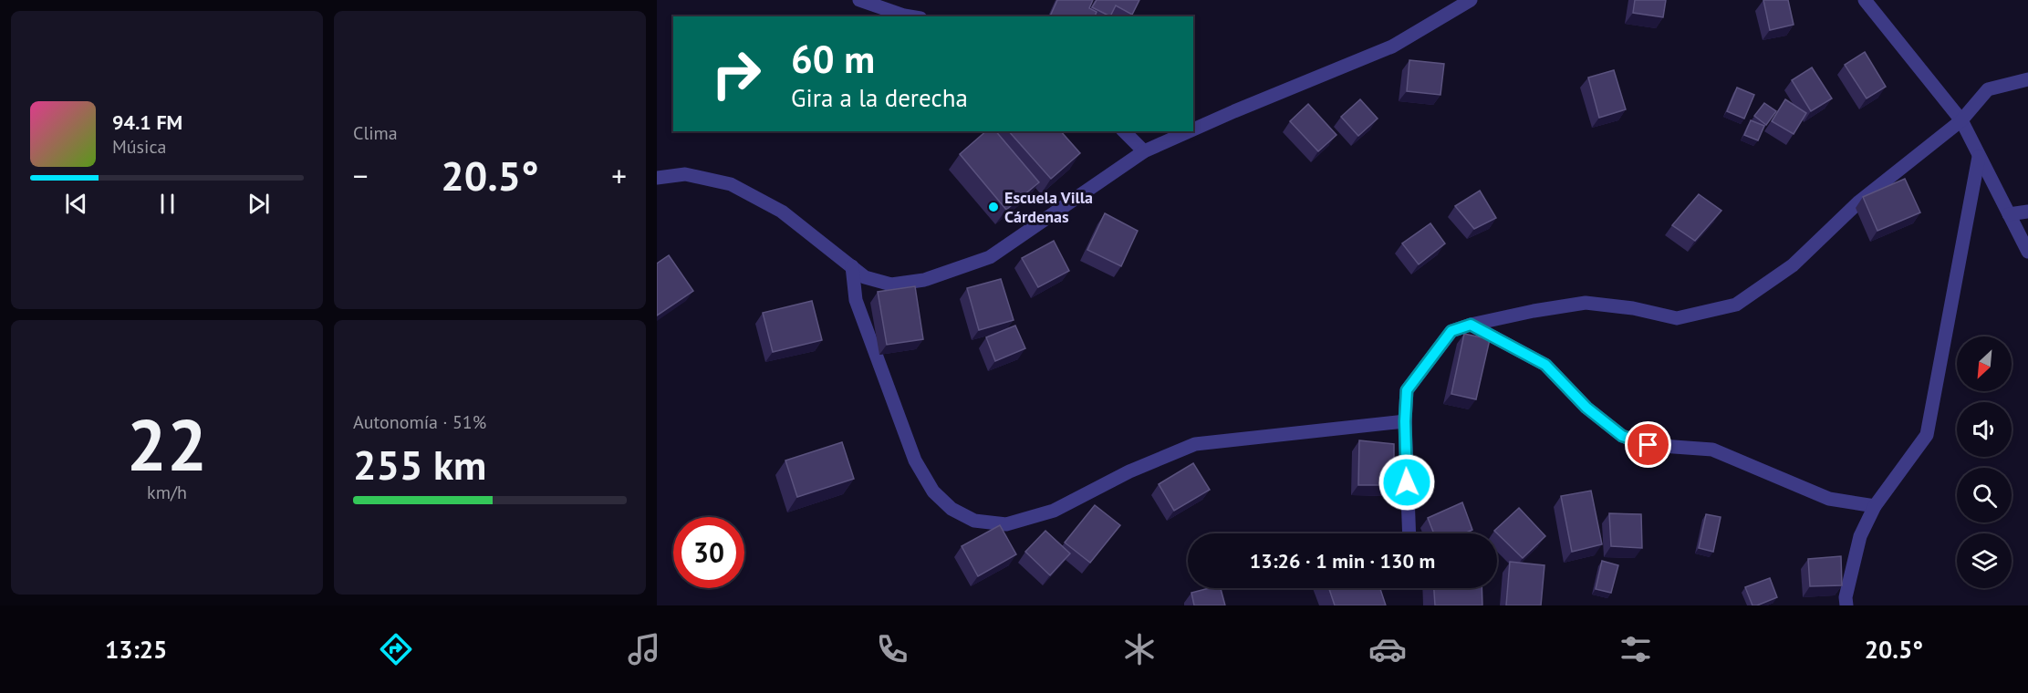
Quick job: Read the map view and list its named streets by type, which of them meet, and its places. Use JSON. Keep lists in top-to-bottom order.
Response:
{
  "places": ["Escuela Villa Cárdenas"],
  "north": "bottom left",
  "page": {
    "tile": [
      "Clima",
      ["22", "km/h"],
      ["Autonomía · 51%", "255 km"]
    ],
    "turn": ["60 m", "Gira a la derecha"],
    "song": ["94.1 FM", "Música"],
    "heat": ["−", "20.5°", "+"],
    "limit": "30",
    "trip": "13:26 · 1 min · 130 m",
    "tabs": ["13:25", "20.5°"]
  }
}
